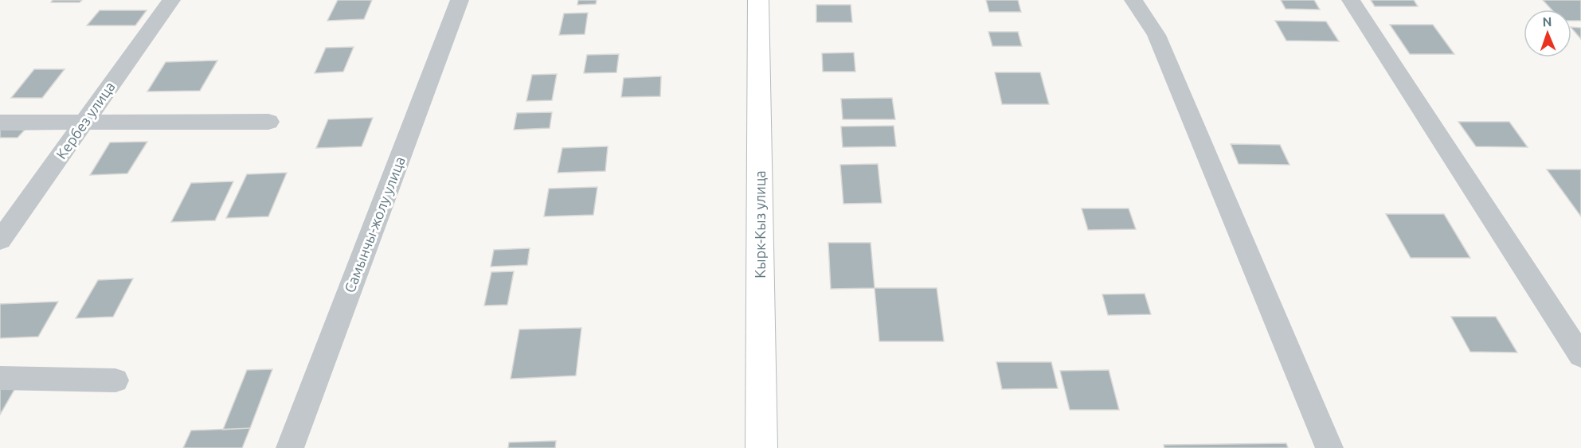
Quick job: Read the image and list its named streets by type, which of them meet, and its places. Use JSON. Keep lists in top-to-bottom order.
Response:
{
  "streets": {
    "street": ["Кербез улица", "Самынчы-жолу улица", "Кырк-Кыз улица"]
  },
  "north": "top"
}
